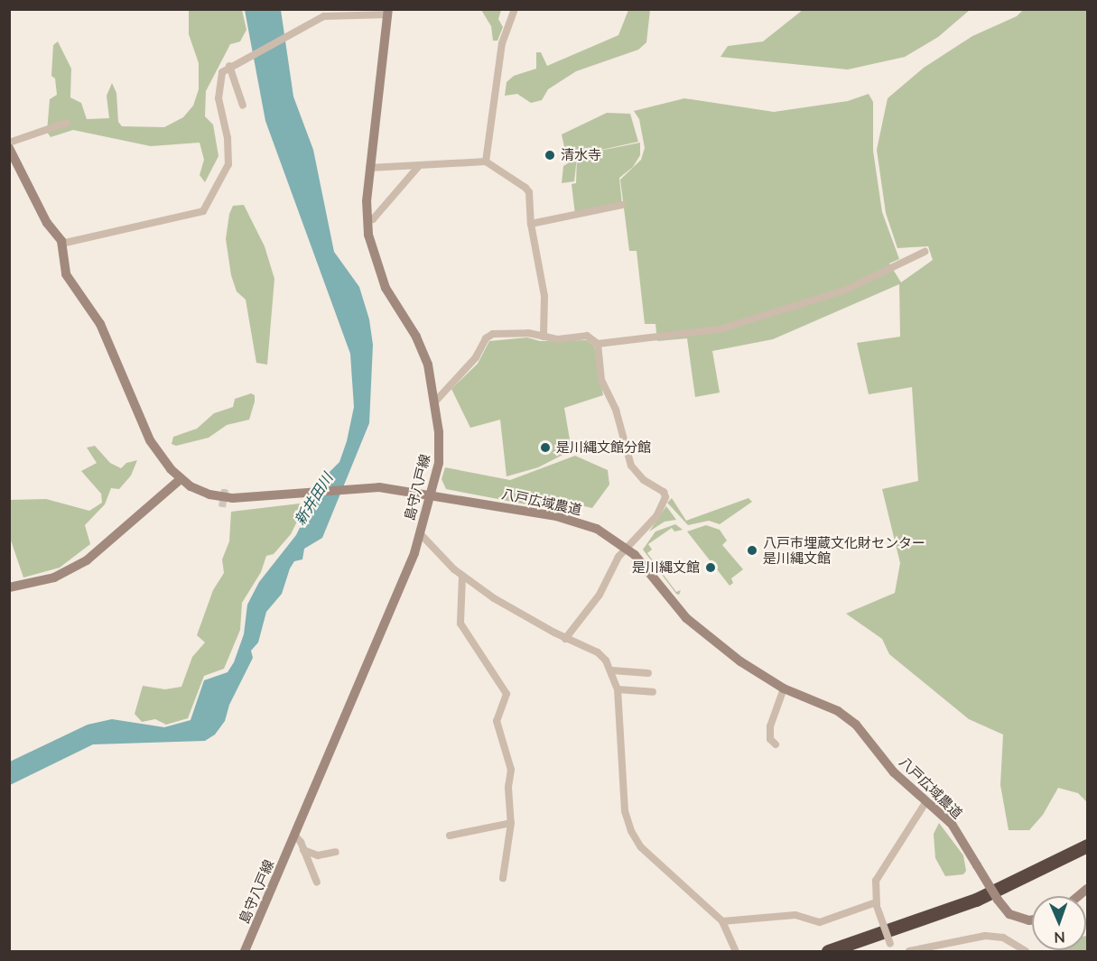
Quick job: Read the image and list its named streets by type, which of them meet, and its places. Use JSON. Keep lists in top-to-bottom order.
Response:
{
  "streets": {
    "street": ["島守八戸線", "八戸広域農道"]
  },
  "crossings": [
    ["島守八戸線", "八戸広域農道"]
  ],
  "water": ["新井田川"],
  "places": [
    "清水寺",
    "是川縄文館分館",
    "八戸市埋蔵文化財センター 是川縄文館",
    "是川縄文館"
  ],
  "north": "bottom"
}
